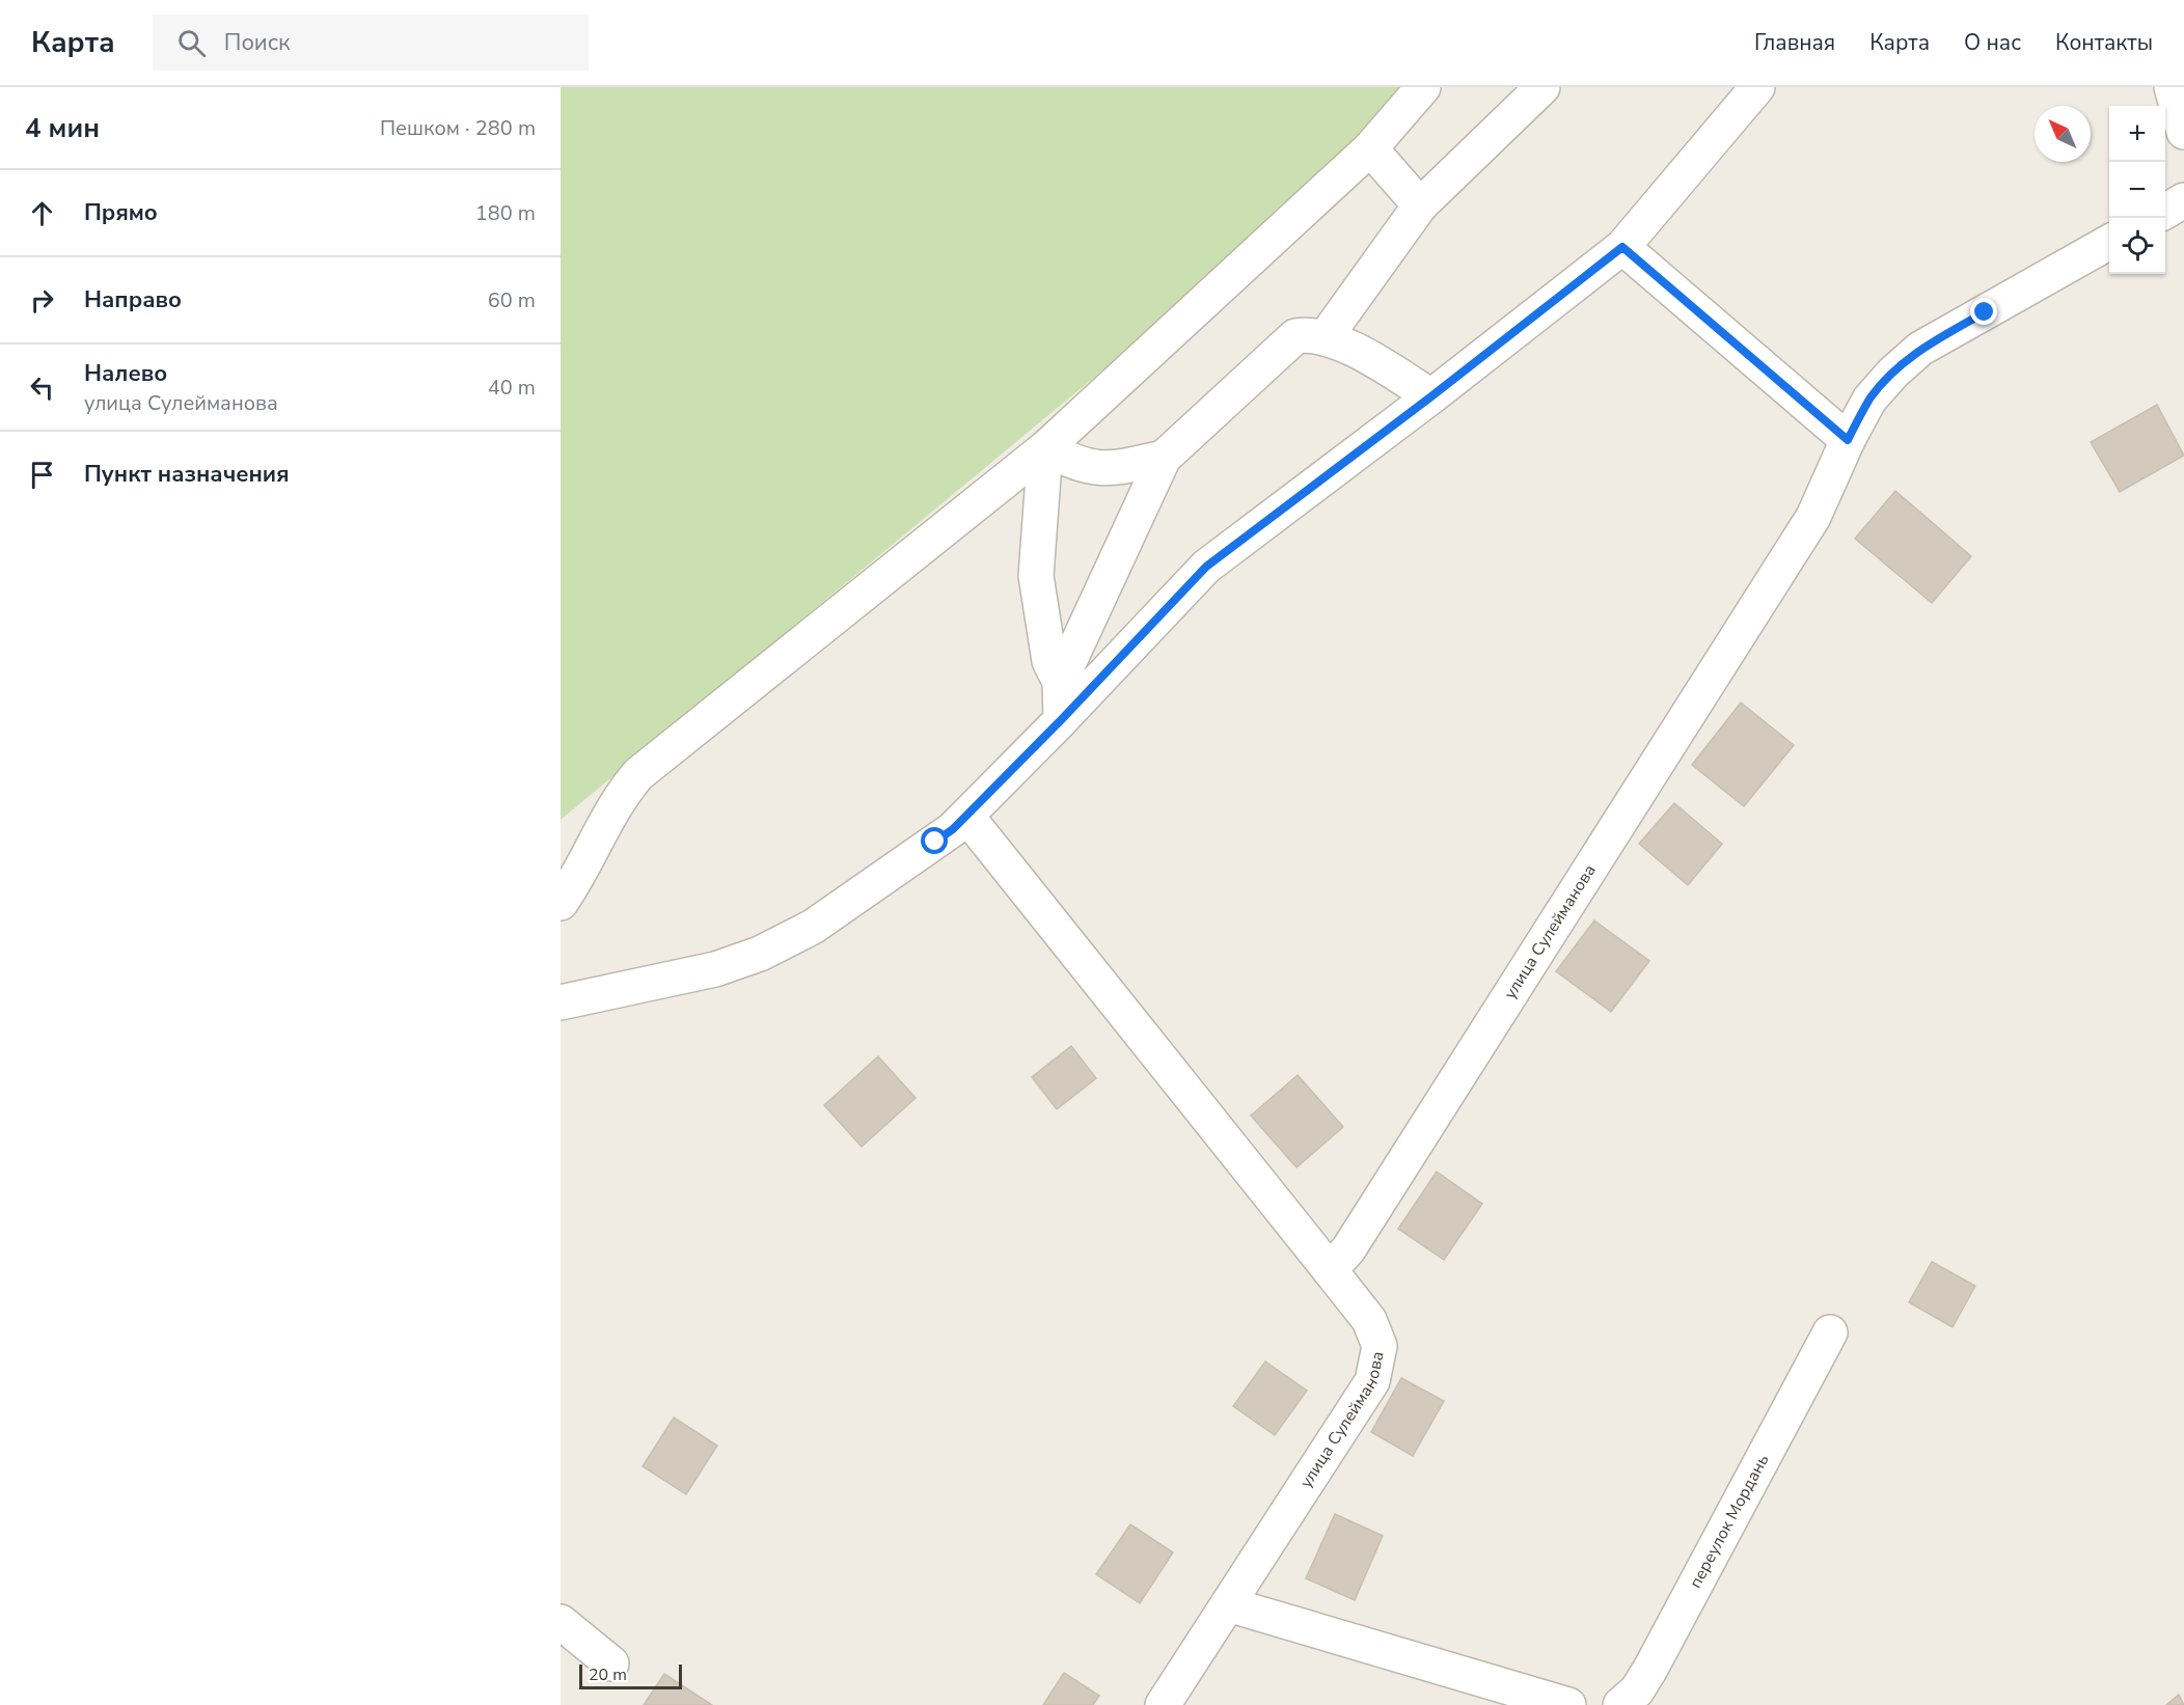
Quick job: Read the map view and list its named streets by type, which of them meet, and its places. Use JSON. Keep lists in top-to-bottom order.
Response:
{
  "streets": {
    "street": ["улица Сулейманова", "переулок Мордань"]
  },
  "scale_bar": "20 m",
  "north": "top left",
  "page": {
    "header": "Карта",
    "search": "Поиск",
    "nav": [
      "Главная",
      "Карта",
      "О нас",
      "Контакты"
    ],
    "heading": ["4 мин", "Пешком · 280 m"],
    "map_buttons": ["+", "−"],
    "list": [
      ["Прямо", "180 m"],
      ["Направо", "60 m"],
      ["Налево", "улица Сулейманова", "40 m"],
      "Пункт назначения"
    ],
    "scale": "20 m"
  }
}
